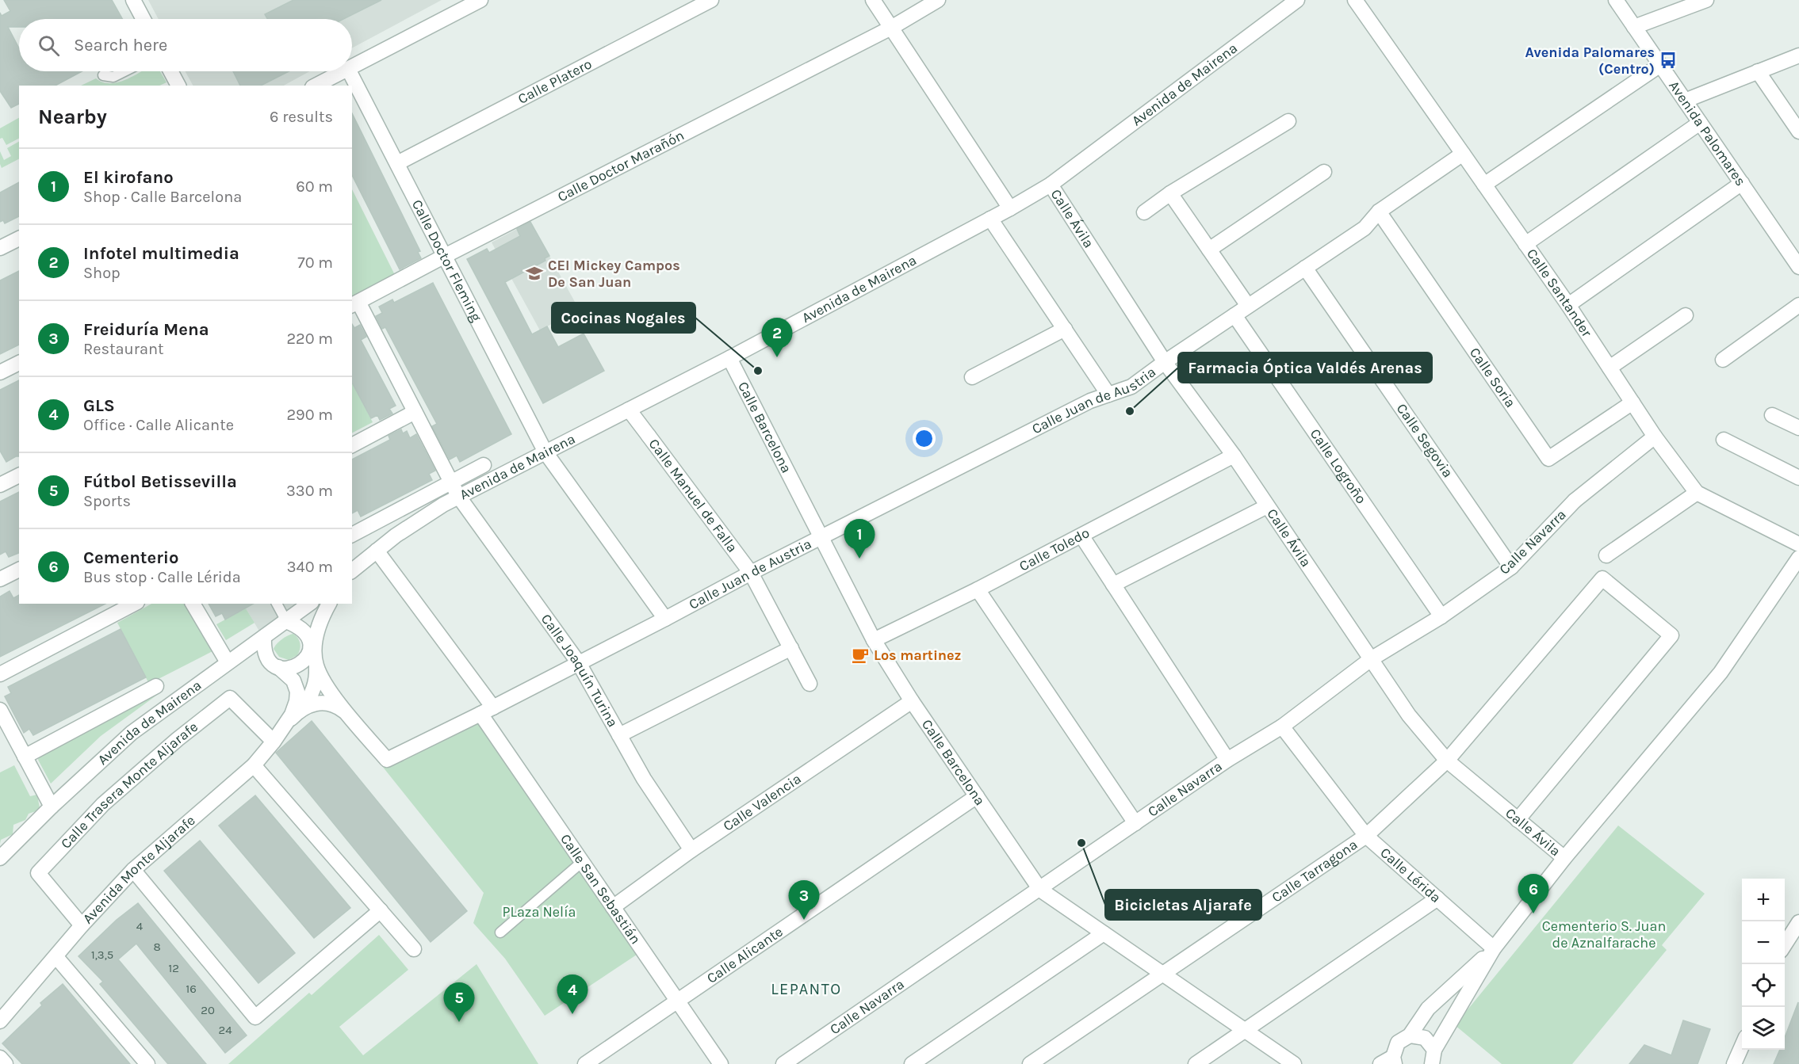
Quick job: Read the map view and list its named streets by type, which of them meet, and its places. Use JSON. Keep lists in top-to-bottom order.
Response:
{
  "streets": {
    "street": [
      "Calle Platero",
      "Avenida de Mairena",
      "Avenida Palomares",
      "Calle Doctor Marañón",
      "Calle Ávila",
      "Calle Doctor Fleming",
      "Calle Santander",
      "Calle Soria",
      "Calle Juan de Austria",
      "Calle Barcelona",
      "Calle Segovia",
      "Calle Logroño",
      "Calle Manuel de Falla",
      "Calle Navarra",
      "Calle Toledo",
      "Calle Joaquín Turina",
      "Calle Trasera Monte Aljarafe",
      "Calle Valencia",
      "Avenida Monte Aljarafe",
      "Calle Tarragona",
      "Calle Lérida",
      "Calle San Sebastián",
      "Calle Alicante"
    ]
  },
  "crossings": [
    ["Calle Platero", "Calle Doctor Fleming"],
    ["Avenida de Mairena", "Calle Ávila"],
    ["Avenida de Mairena", "Calle Doctor Fleming"],
    ["Avenida de Mairena", "Calle Barcelona"],
    ["Avenida de Mairena", "Calle Manuel de Falla"],
    ["Avenida de Mairena", "Calle Joaquín Turina"],
    ["Avenida de Mairena", "Calle San Sebastián"],
    ["Calle Doctor Marañón", "Calle Doctor Fleming"],
    ["Calle Doctor Marañón", "Calle Joaquín Turina"],
    ["Calle Ávila", "Calle Juan de Austria"],
    ["Calle Ávila", "Calle Navarra"],
    ["Calle Ávila", "Calle Toledo"],
    ["Calle Ávila", "Calle Tarragona"],
    ["Calle Doctor Fleming", "Calle Juan de Austria"],
    ["Calle Santander", "Calle Soria"],
    ["Calle Santander", "Calle Juan de Austria"],
    ["Calle Santander", "Calle Navarra"],
    ["Calle Soria", "Calle Juan de Austria"],
    ["Calle Juan de Austria", "Calle Barcelona"],
    ["Calle Juan de Austria", "Calle Segovia"],
    ["Calle Juan de Austria", "Calle Logroño"],
    ["Calle Juan de Austria", "Calle Manuel de Falla"],
    ["Calle Juan de Austria", "Calle Joaquín Turina"],
    ["Calle Juan de Austria", "Calle San Sebastián"],
    ["Calle Barcelona", "Calle Navarra"],
    ["Calle Barcelona", "Calle Toledo"],
    ["Calle Barcelona", "Calle Valencia"],
    ["Calle Barcelona", "Calle Tarragona"],
    ["Calle Barcelona", "Calle Alicante"],
    ["Calle Segovia", "Calle Navarra"],
    ["Calle Logroño", "Calle Navarra"],
    ["Calle Navarra", "Calle Lérida"],
    ["Calle Joaquín Turina", "Calle Valencia"],
    ["Calle Trasera Monte Aljarafe", "Avenida Monte Aljarafe"],
    ["Calle Valencia", "Calle San Sebastián"],
    ["Calle Tarragona", "Calle Lérida"],
    ["Calle San Sebastián", "Calle Alicante"]
  ],
  "districts": ["LEPANTO"],
  "parks": ["PLaza Nelía", "Cementerio S. Juan de Aznalfarache"],
  "places": {
    "bus stop": ["Avenida Palomares (Centro)"],
    "school or university": ["CEI Mickey Campos De San Juan"],
    "other": ["Cocinas Nogales", "Farmacia Óptica Valdés Arenas", "Bicicletas Aljarafe"],
    "cafe": ["Los martinez"]
  },
  "house_numbers": [
    "4",
    "8",
    "1,3,5",
    "12",
    "16",
    "20",
    "24"
  ],
  "page": {
    "search": "Search here",
    "heading": ["Nearby", "6 results"],
    "list": [
      {
        "mark": "1",
        "name": "El kirofano",
        "note": "Shop · Calle Barcelona",
        "value": "60 m"
      },
      {
        "mark": "2",
        "name": "Infotel multimedia",
        "note": "Shop",
        "value": "70 m"
      },
      {
        "mark": "3",
        "name": "Freiduría Mena",
        "note": "Restaurant",
        "value": "220 m"
      },
      {
        "mark": "4",
        "name": "GLS",
        "note": "Office · Calle Alicante",
        "value": "290 m"
      },
      {
        "mark": "5",
        "name": "Fútbol Betissevilla",
        "note": "Sports",
        "value": "330 m"
      },
      {
        "mark": "6",
        "name": "Cementerio",
        "note": "Bus stop · Calle Lérida",
        "value": "340 m"
      }
    ],
    "pins": [
      "2",
      "1",
      "6",
      "3",
      "4",
      "5"
    ],
    "map_buttons": ["+", "−"]
  }
}
